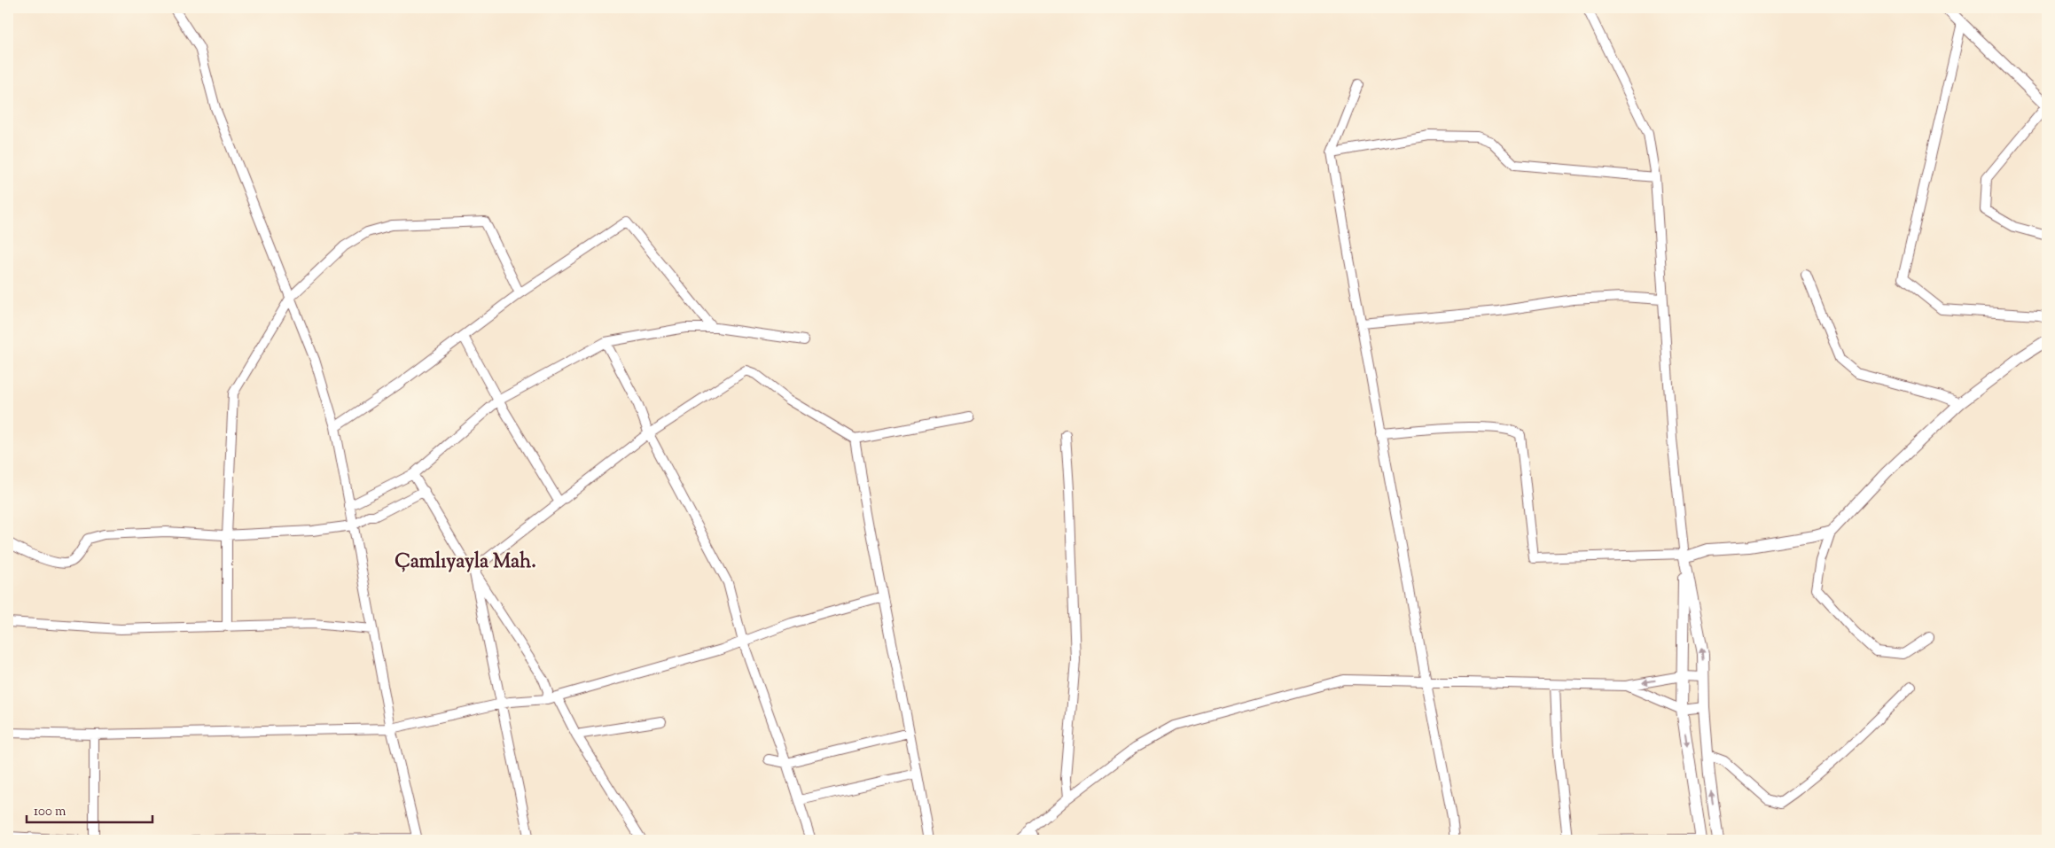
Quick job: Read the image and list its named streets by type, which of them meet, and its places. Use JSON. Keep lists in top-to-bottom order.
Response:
{
  "districts": ["Çamlıyayla Mah."],
  "scale_bar": "100 m"
}
